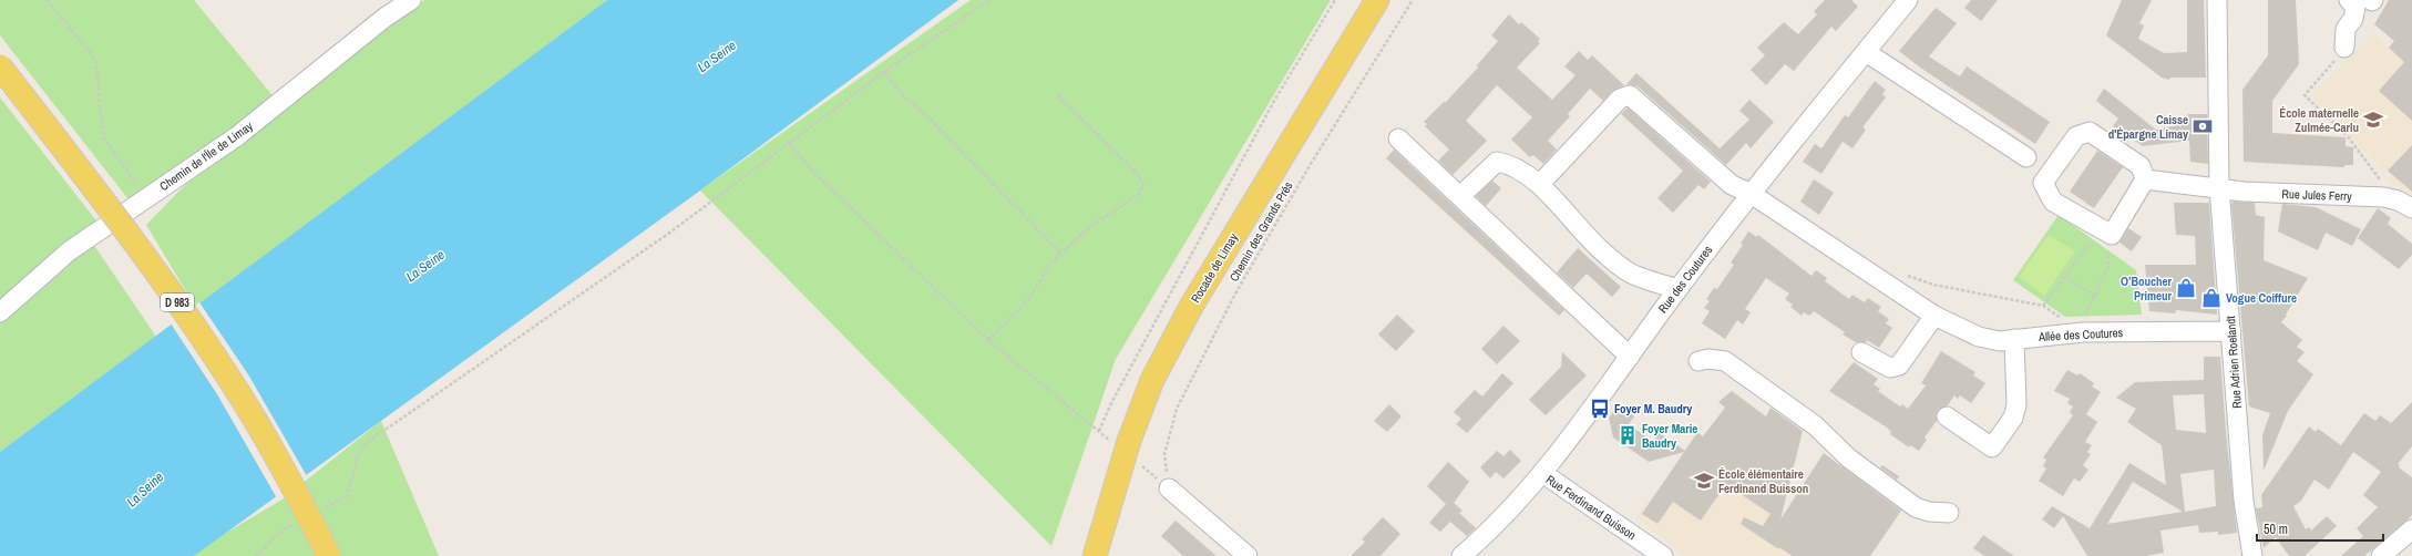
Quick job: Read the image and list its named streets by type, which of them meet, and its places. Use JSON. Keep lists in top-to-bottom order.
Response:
{
  "streets": {
    "main road": ["Rocade de Limay", "D 983"],
    "street": [
      "Chemin de l'Île de Limay",
      "Rue Jules Ferry",
      "Rue des Coutures",
      "Allée des Coutures",
      "Rue Adrien Roelandt",
      "Rue Ferdinand Buisson"
    ],
    "path": ["Chemin des Grands Prés"]
  },
  "crossings": [
    ["Rue Jules Ferry", "Rue Adrien Roelandt"],
    ["Rue des Coutures", "Allée des Coutures"],
    ["Rue des Coutures", "Rue Ferdinand Buisson"],
    ["Allée des Coutures", "Rue Adrien Roelandt"]
  ],
  "water": ["La Seine"],
  "places": {
    "school or university": ["École maternelle Zulmée-Carlu", "École élémentaire Ferdinand Buisson"],
    "bank": ["Caisse d'Épargne Limay"],
    "shop": ["O’Boucher Primeur", "Vogue Coiffure"],
    "bus stop": ["Foyer M. Baudry"],
    "building": ["Foyer Marie Baudry"]
  },
  "scale_bar": "50 m"
}
